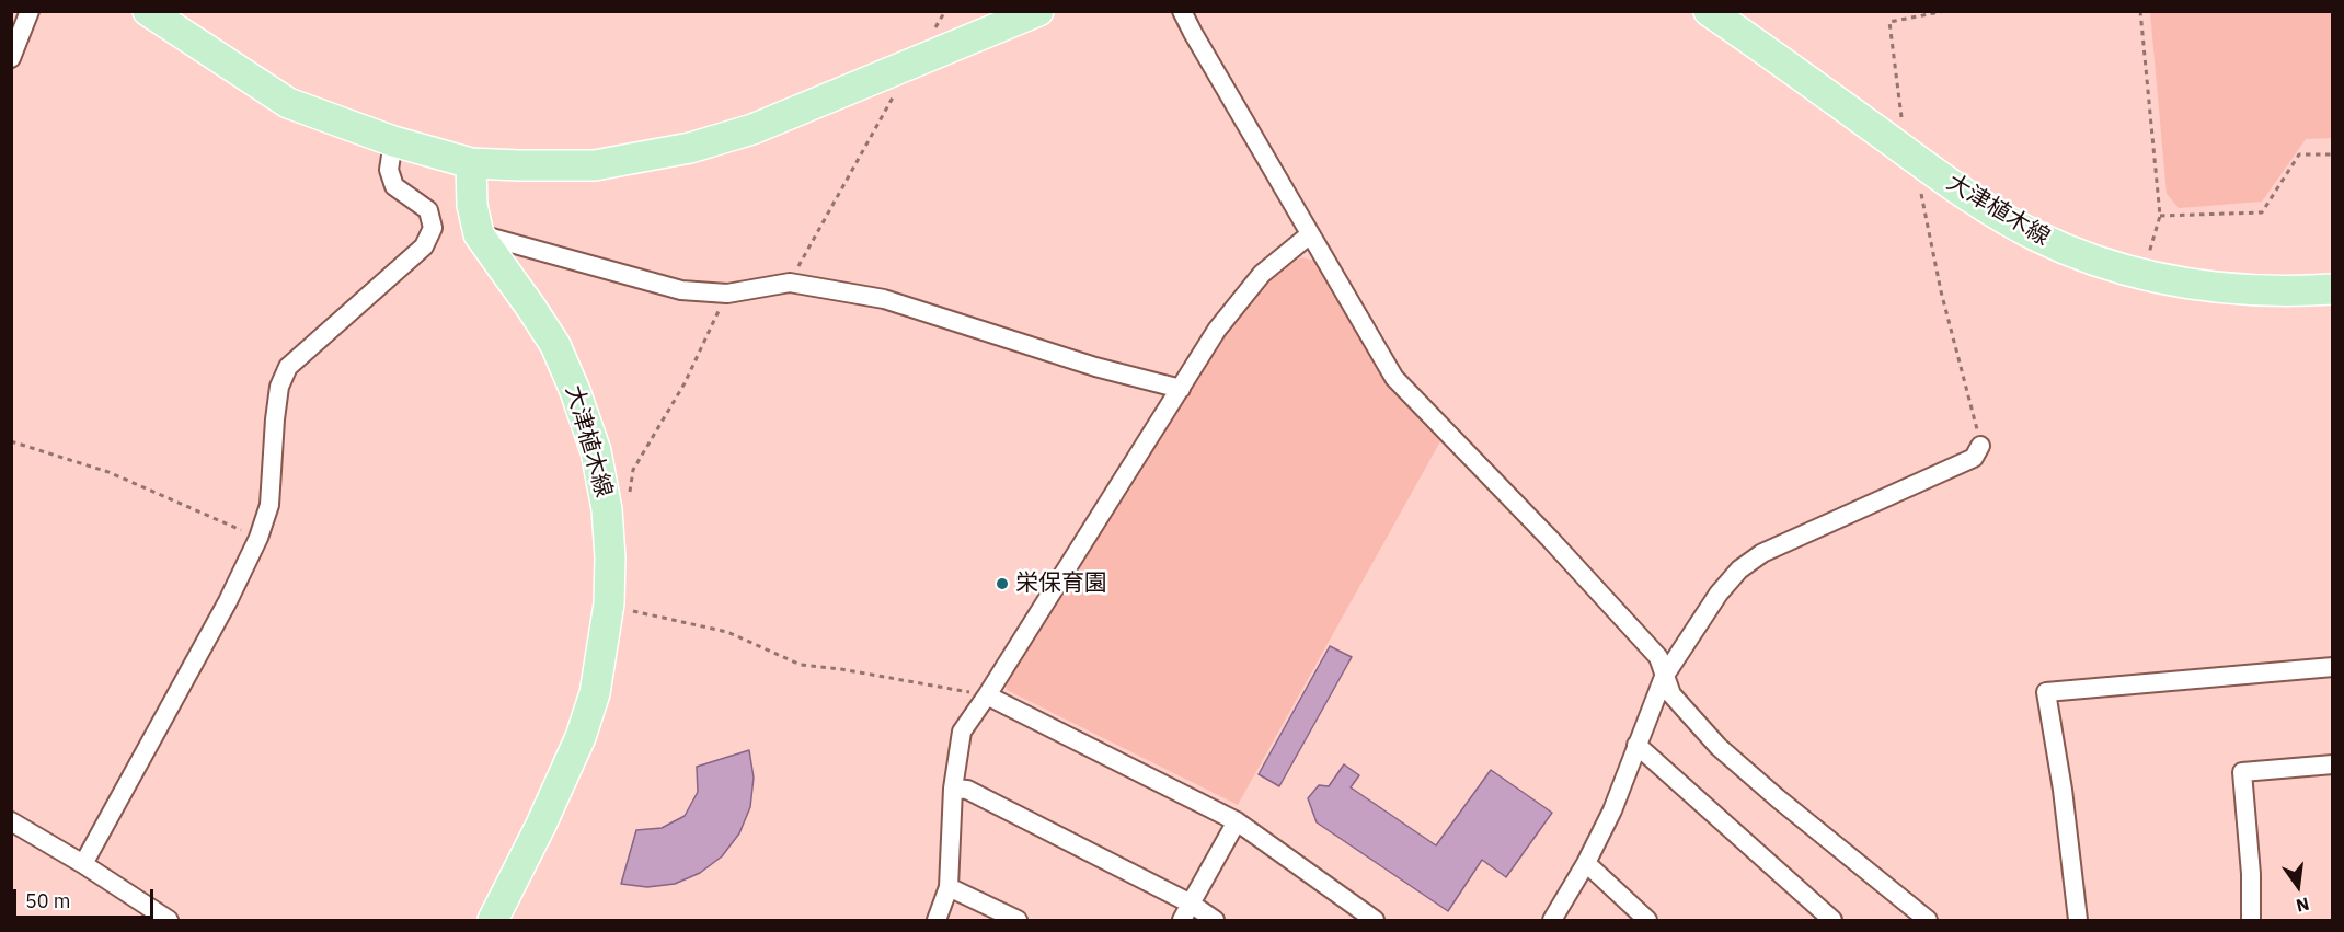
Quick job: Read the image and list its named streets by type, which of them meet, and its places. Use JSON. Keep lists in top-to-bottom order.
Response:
{
  "streets": {
    "main road": ["大津植木線"]
  },
  "places": ["栄保育園"],
  "scale_bar": "50 m",
  "north": "bottom"
}
